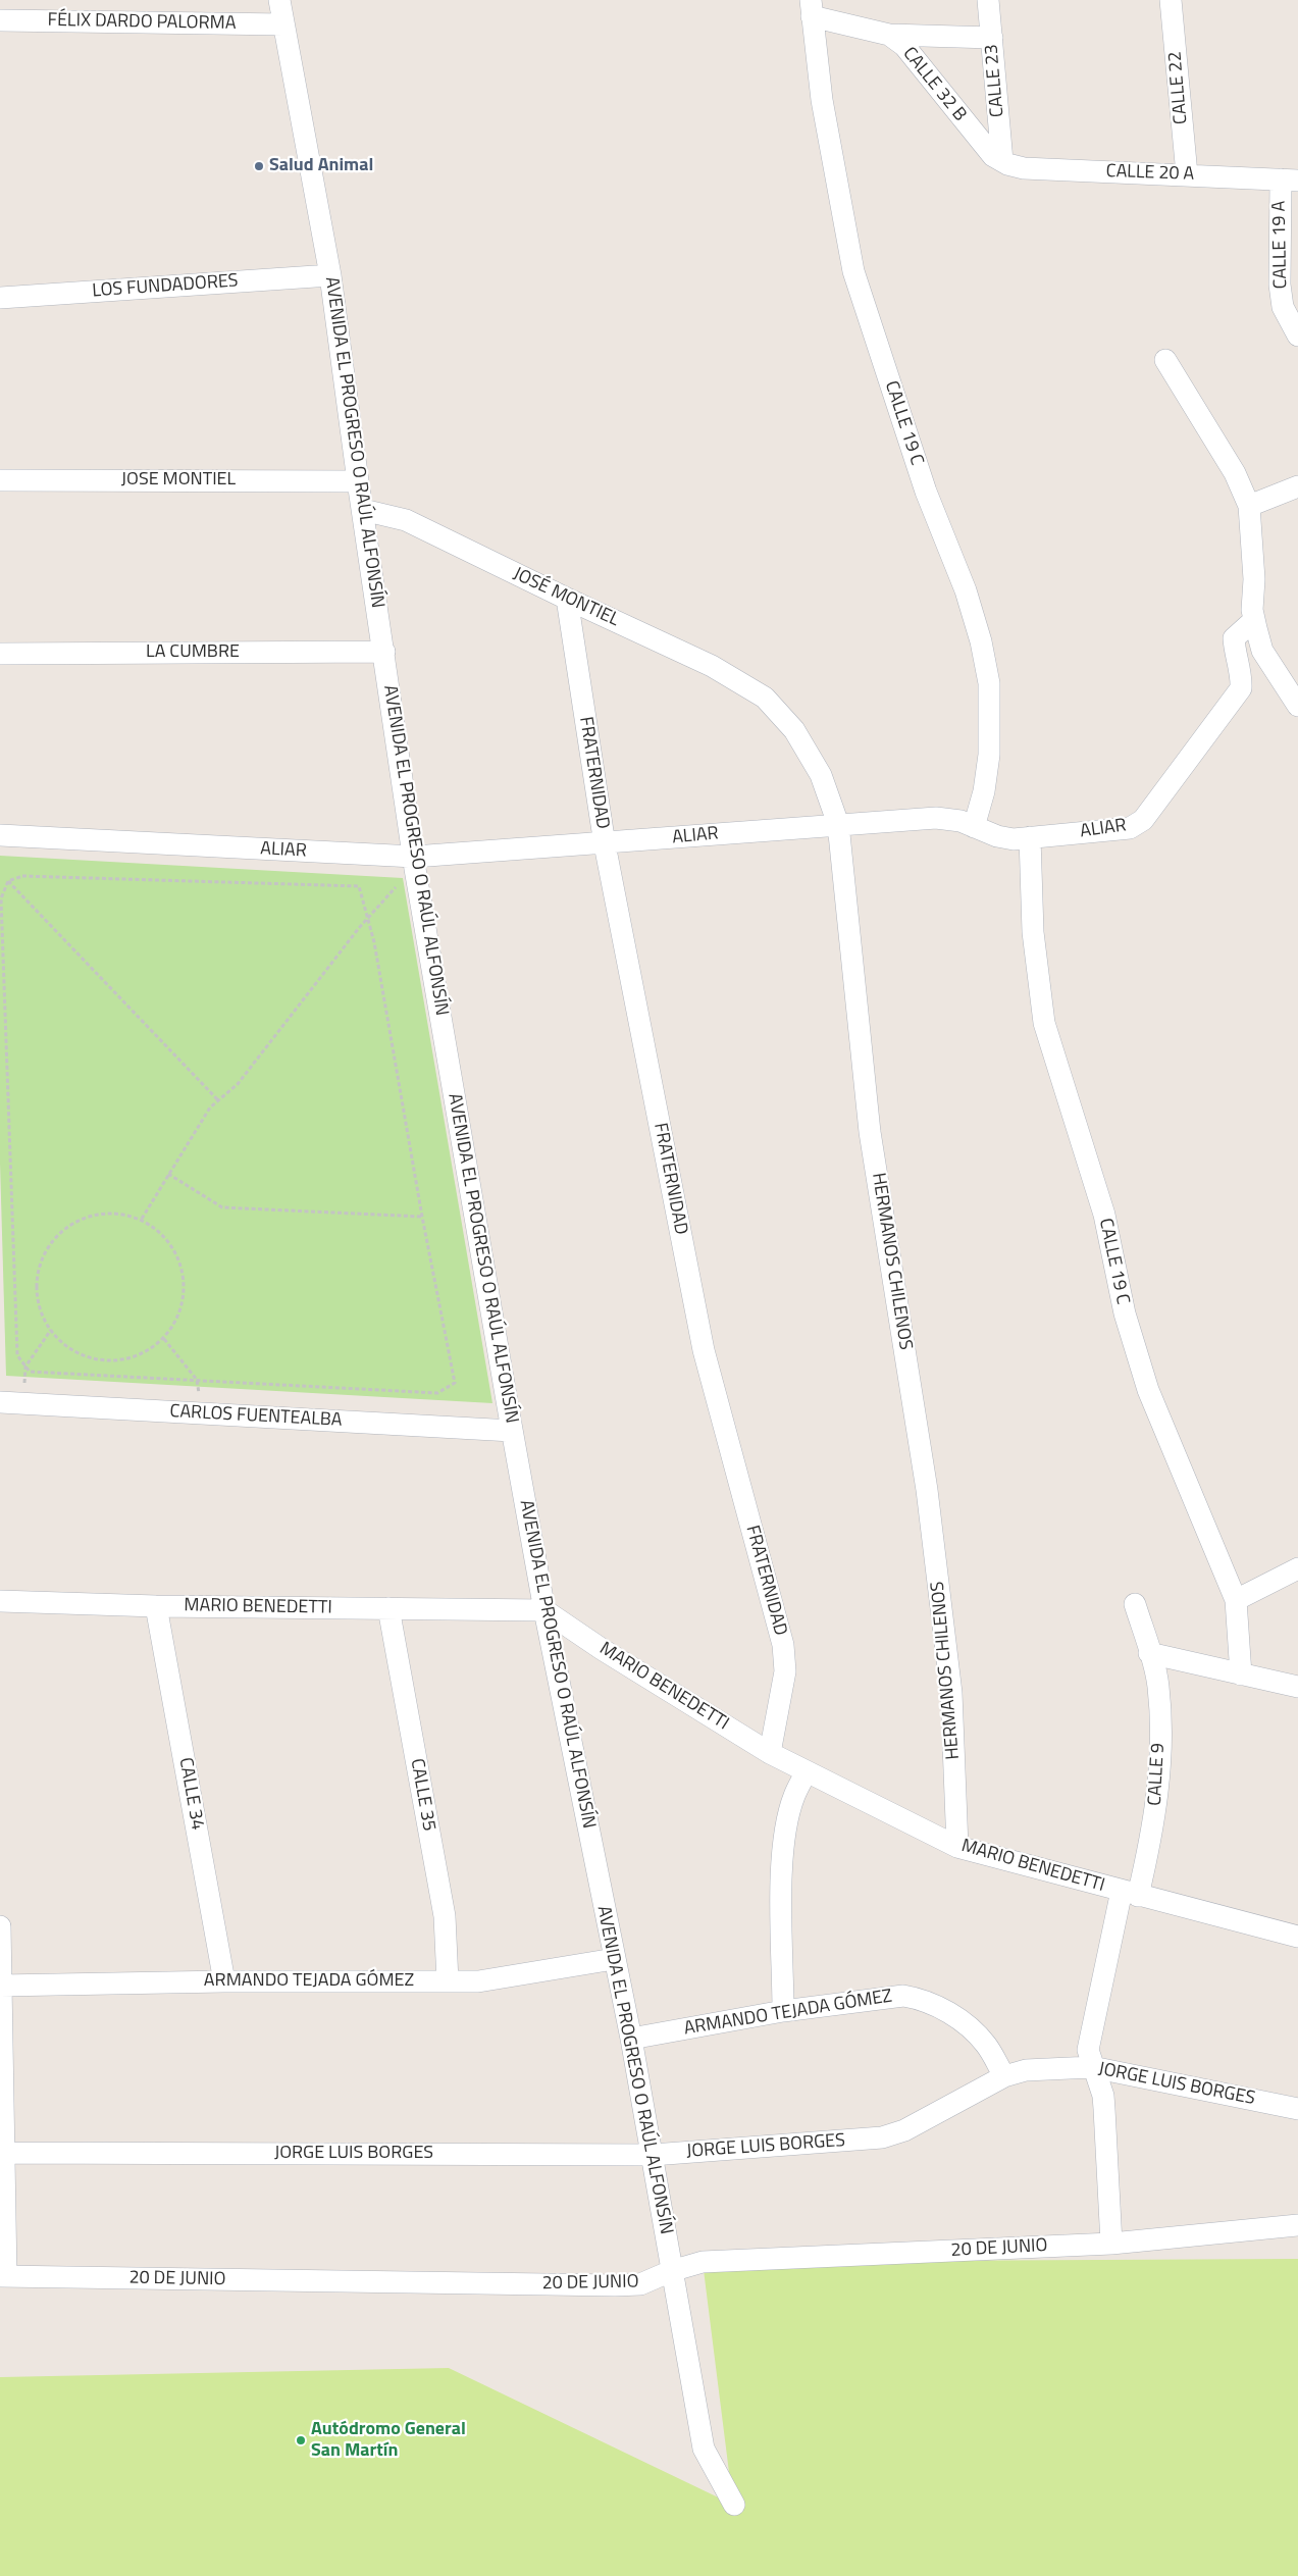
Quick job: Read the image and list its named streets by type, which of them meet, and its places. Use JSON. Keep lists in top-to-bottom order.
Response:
{
  "streets": {
    "street": [
      "FÉLIX DARDO PALORMA",
      "CALLE 23",
      "CALLE 32 B",
      "CALLE 22",
      "CALLE 20 A",
      "CALLE 19 A",
      "LOS FUNDADORES",
      "CALLE 19 C",
      "AVENIDA EL PROGRESO O RAÚL ALFONSÍN",
      "JOSE MONTIEL",
      "JOSÉ MONTIEL",
      "LA CUMBRE",
      "FRATERNIDAD",
      "ALIAR",
      "HERMANOS CHILENOS",
      "CARLOS FUENTEALBA",
      "MARIO BENEDETTI",
      "CALLE 9",
      "CALLE 34",
      "CALLE 35",
      "ARMANDO TEJADA GÓMEZ",
      "JORGE LUIS BORGES",
      "20 DE JUNIO"
    ]
  },
  "crossings": [
    ["FÉLIX DARDO PALORMA", "AVENIDA EL PROGRESO O RAÚL ALFONSÍN"],
    ["CALLE 23", "CALLE 32 B"],
    ["CALLE 23", "CALLE 20 A"],
    ["CALLE 32 B", "CALLE 20 A"],
    ["CALLE 32 B", "CALLE 19 C"],
    ["CALLE 22", "CALLE 20 A"],
    ["CALLE 20 A", "CALLE 19 A"],
    ["LOS FUNDADORES", "AVENIDA EL PROGRESO O RAÚL ALFONSÍN"],
    ["CALLE 19 C", "ALIAR"],
    ["AVENIDA EL PROGRESO O RAÚL ALFONSÍN", "JOSE MONTIEL"],
    ["AVENIDA EL PROGRESO O RAÚL ALFONSÍN", "JOSÉ MONTIEL"],
    ["AVENIDA EL PROGRESO O RAÚL ALFONSÍN", "LA CUMBRE"],
    ["AVENIDA EL PROGRESO O RAÚL ALFONSÍN", "ALIAR"],
    ["AVENIDA EL PROGRESO O RAÚL ALFONSÍN", "CARLOS FUENTEALBA"],
    ["AVENIDA EL PROGRESO O RAÚL ALFONSÍN", "MARIO BENEDETTI"],
    ["AVENIDA EL PROGRESO O RAÚL ALFONSÍN", "ARMANDO TEJADA GÓMEZ"],
    ["AVENIDA EL PROGRESO O RAÚL ALFONSÍN", "JORGE LUIS BORGES"],
    ["AVENIDA EL PROGRESO O RAÚL ALFONSÍN", "20 DE JUNIO"],
    ["JOSÉ MONTIEL", "FRATERNIDAD"],
    ["JOSÉ MONTIEL", "HERMANOS CHILENOS"],
    ["FRATERNIDAD", "ALIAR"],
    ["FRATERNIDAD", "MARIO BENEDETTI"],
    ["ALIAR", "HERMANOS CHILENOS"],
    ["HERMANOS CHILENOS", "MARIO BENEDETTI"],
    ["MARIO BENEDETTI", "CALLE 9"],
    ["MARIO BENEDETTI", "CALLE 34"],
    ["MARIO BENEDETTI", "CALLE 35"],
    ["CALLE 9", "JORGE LUIS BORGES"],
    ["CALLE 9", "20 DE JUNIO"],
    ["CALLE 34", "ARMANDO TEJADA GÓMEZ"],
    ["CALLE 35", "ARMANDO TEJADA GÓMEZ"],
    ["ARMANDO TEJADA GÓMEZ", "JORGE LUIS BORGES"]
  ],
  "places": ["Salud Animal", "Autódromo General San Martín"]
}
